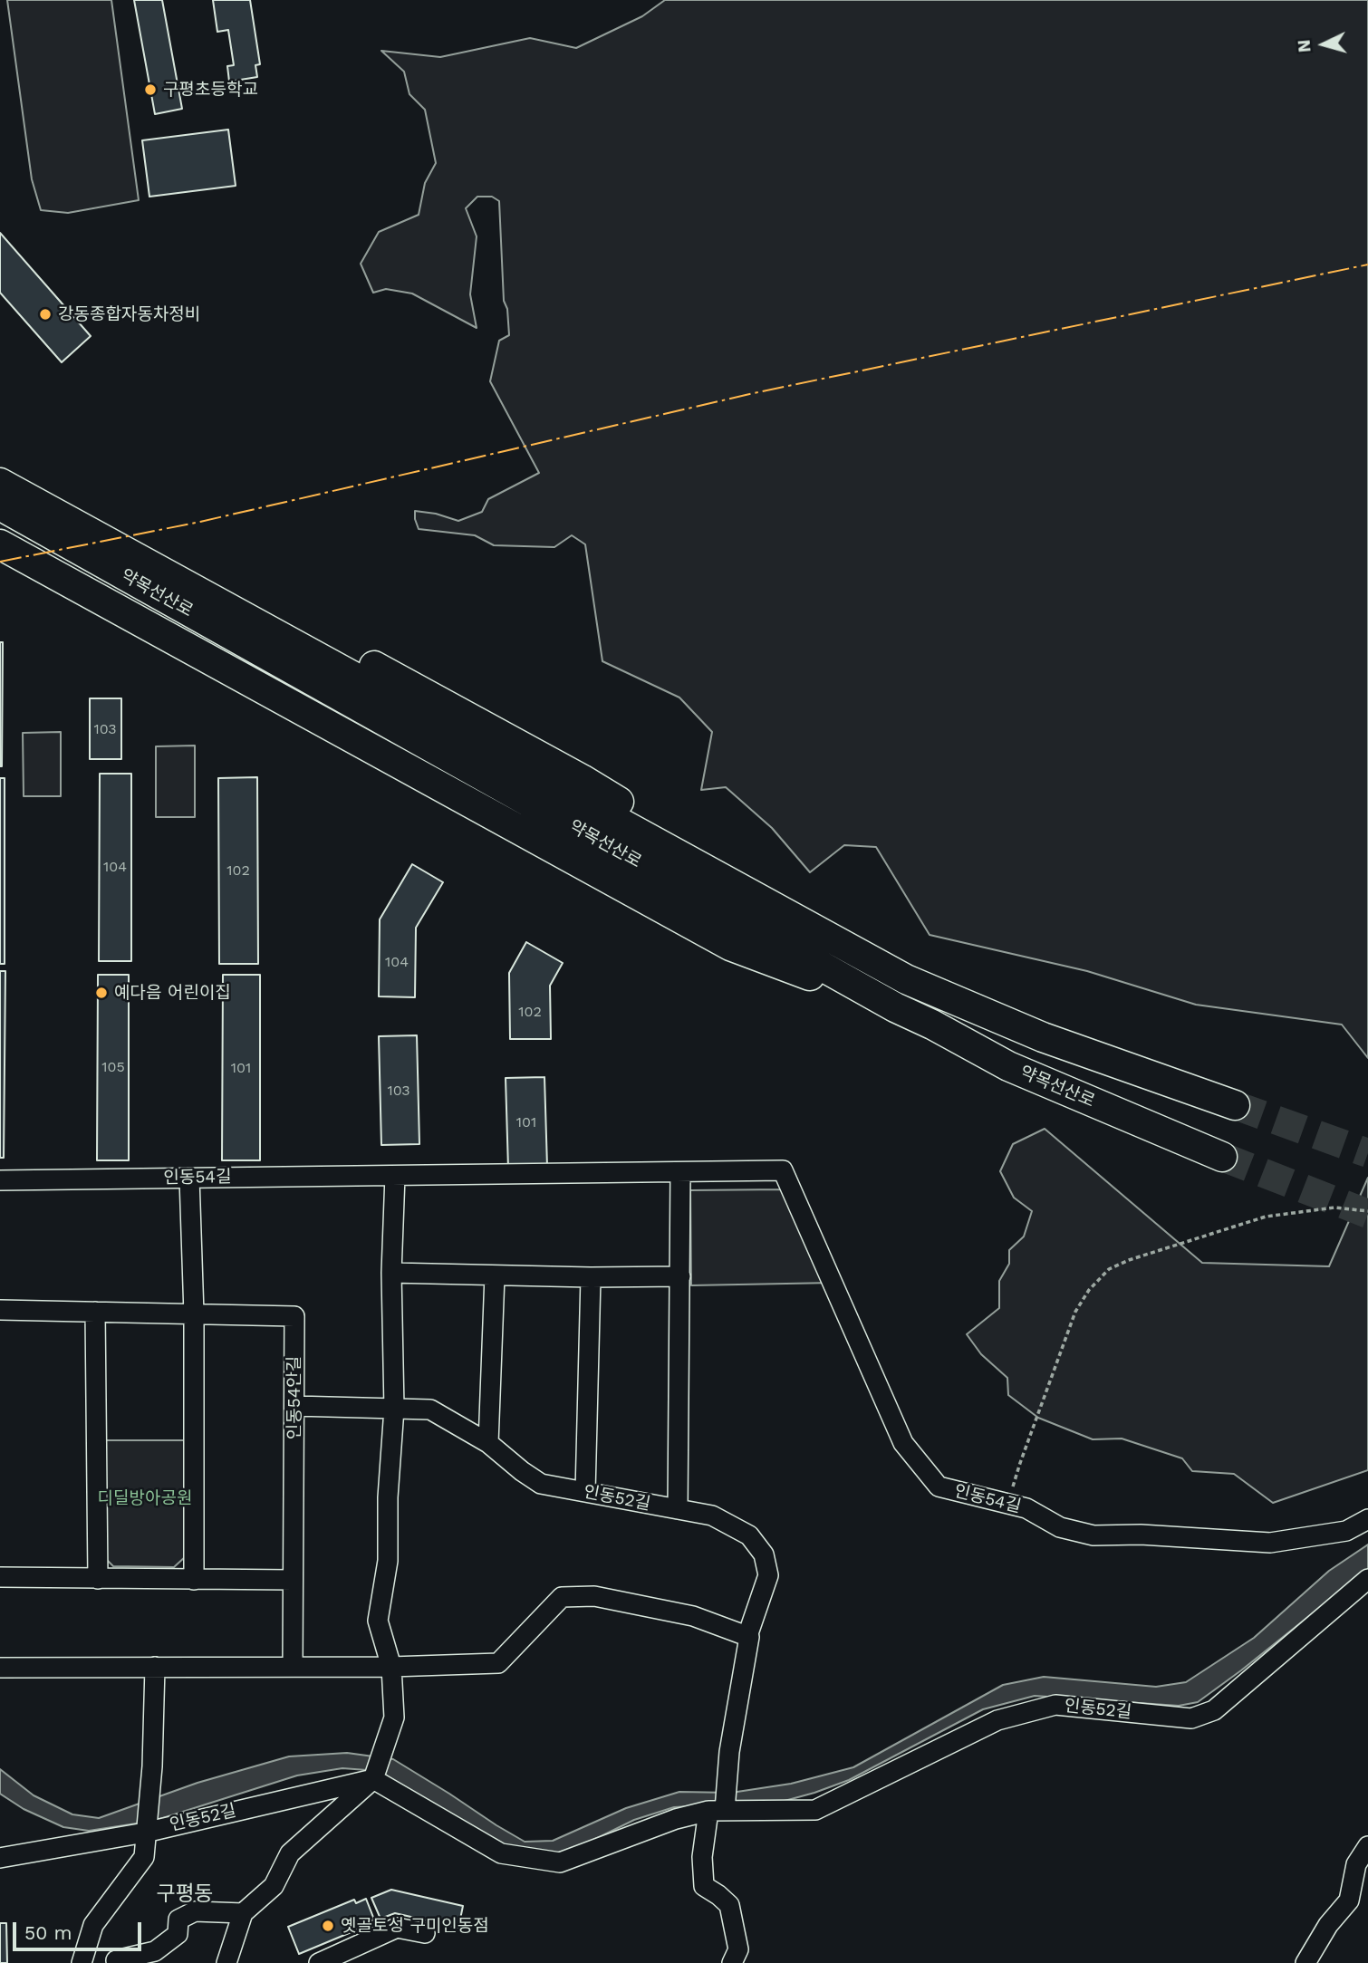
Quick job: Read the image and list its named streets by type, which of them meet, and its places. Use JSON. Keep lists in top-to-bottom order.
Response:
{
  "streets": {
    "highway": ["약목선산로"],
    "street": ["인동54길", "인동54안길", "인동52길"]
  },
  "districts": ["구평동"],
  "parks": ["디딜방아공원"],
  "places": [
    "구평초등학교",
    "강동종합자동차정비",
    "예다음 어린이집",
    "옛골토성 구미인동점"
  ],
  "house_numbers": [
    "103",
    "104",
    "102",
    "104",
    "102",
    "105",
    "101",
    "103",
    "101"
  ],
  "scale_bar": "50 m",
  "north": "left"
}
